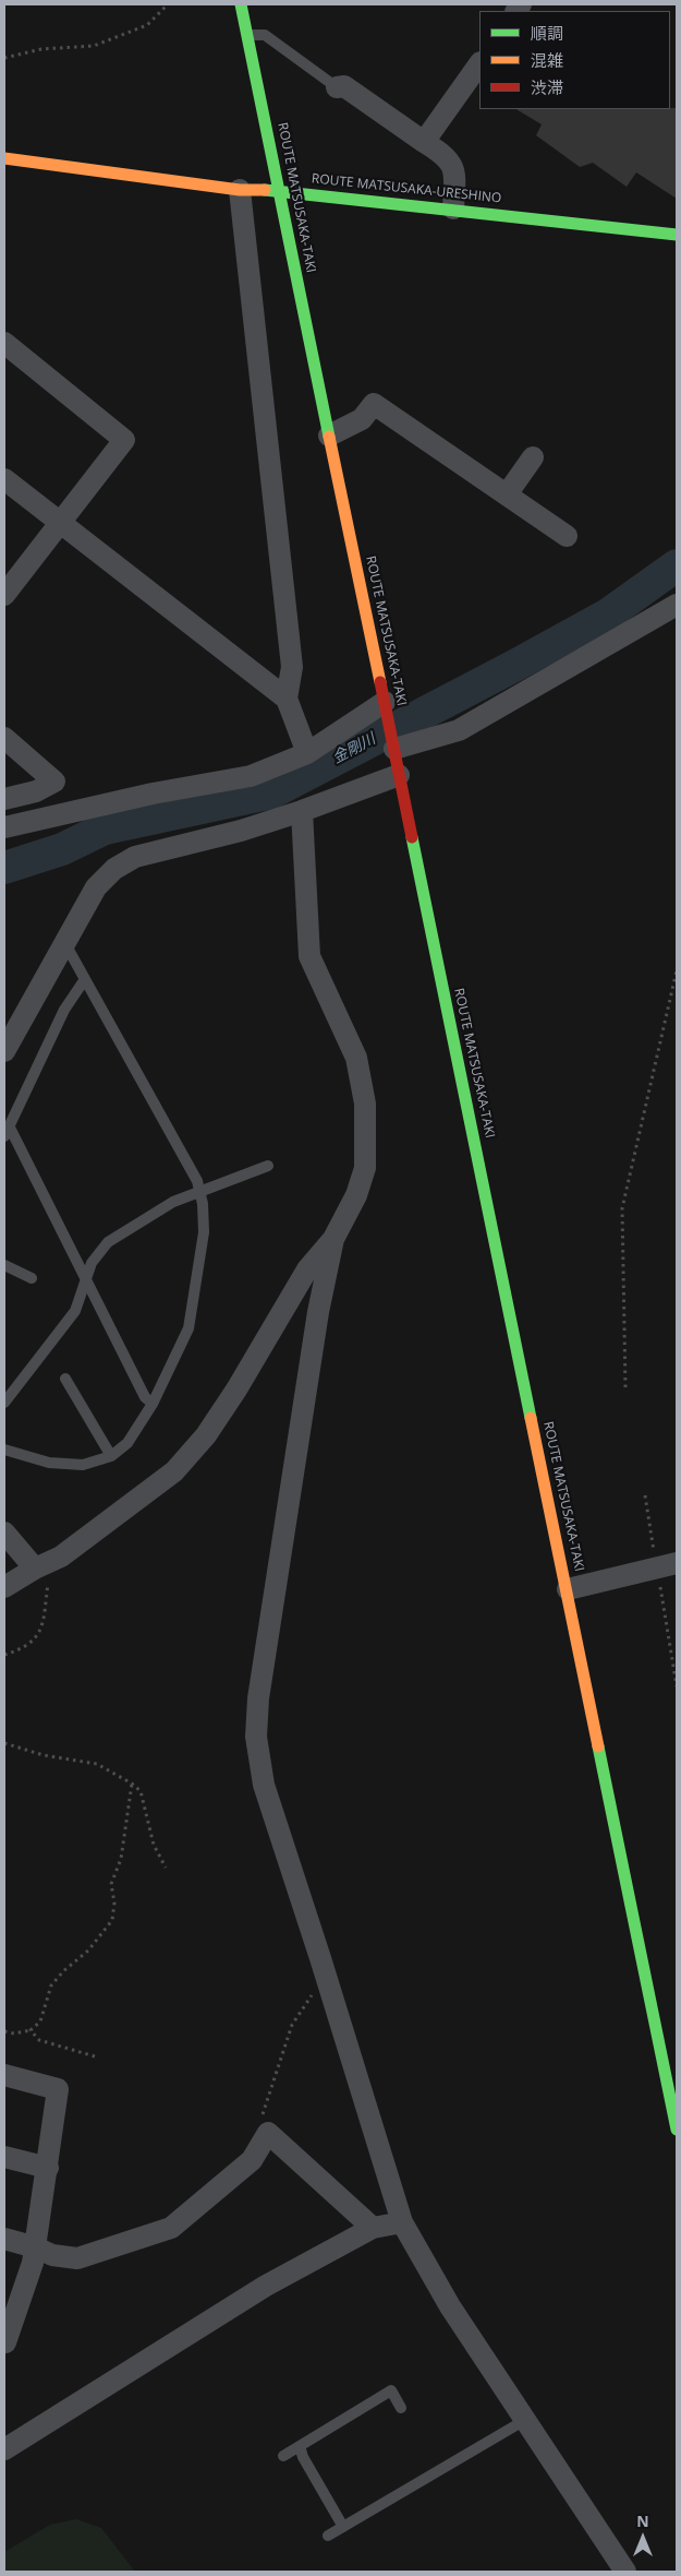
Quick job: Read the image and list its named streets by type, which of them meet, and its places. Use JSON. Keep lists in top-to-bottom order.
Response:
{
  "streets": {
    "main road": ["ROUTE MATSUSAKA-URESHINO", "ROUTE MATSUSAKA-TAKI"]
  },
  "crossings": [
    ["ROUTE MATSUSAKA-URESHINO", "ROUTE MATSUSAKA-TAKI"]
  ],
  "water": ["金剛川"],
  "legend": ["順調", "混雑", "渋滞"],
  "north": "top"
}
